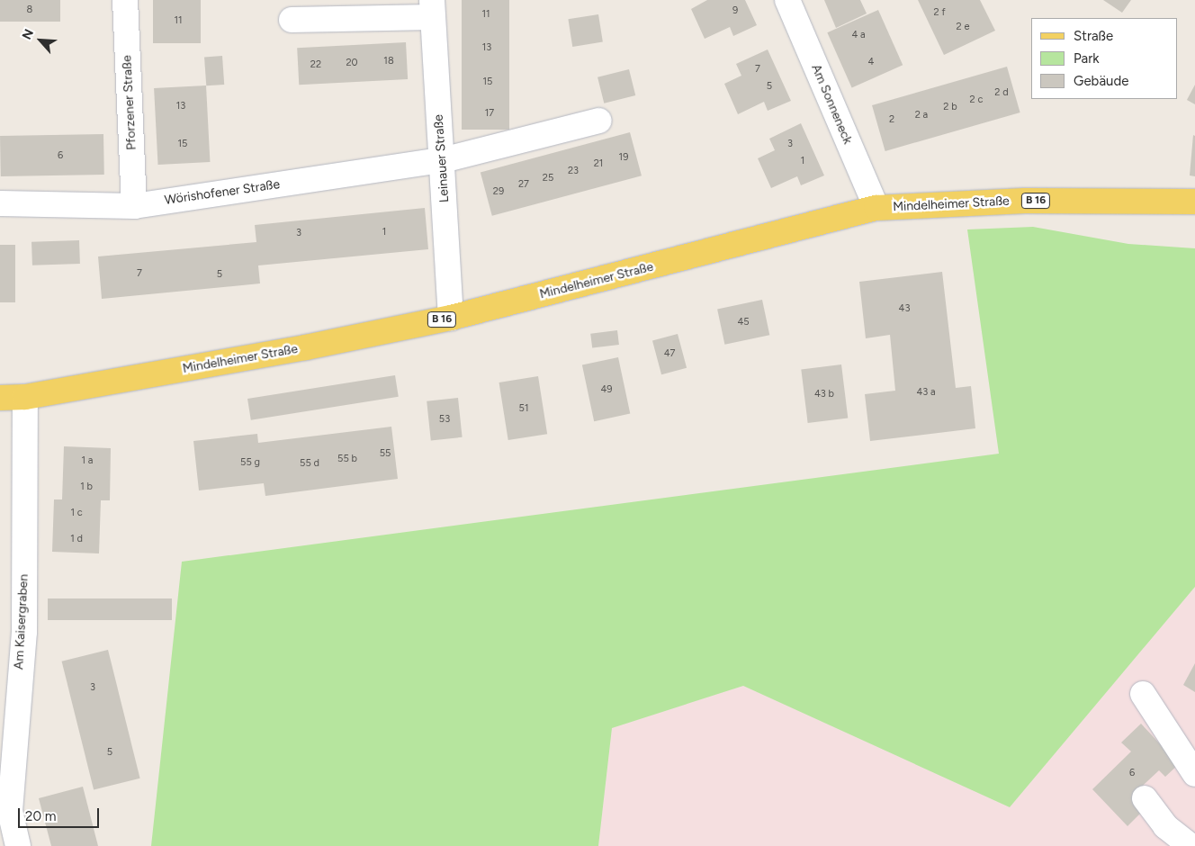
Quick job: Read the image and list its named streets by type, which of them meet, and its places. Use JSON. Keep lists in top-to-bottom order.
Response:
{
  "streets": {
    "main road": ["B 16", "Mindelheimer Straße"],
    "street": [
      "Pforzener Straße",
      "Am Sonneneck",
      "Leinauer Straße",
      "Wörishofener Straße",
      "Am Kaisergraben"
    ]
  },
  "crossings": [
    ["Pforzener Straße", "Wörishofener Straße"],
    ["Am Sonneneck", "Mindelheimer Straße"],
    ["Leinauer Straße", "Wörishofener Straße"],
    ["Leinauer Straße", "Mindelheimer Straße"],
    ["Mindelheimer Straße", "Am Kaisergraben"]
  ],
  "house_numbers": [
    "8",
    "9",
    "2 f",
    "11",
    "11",
    "2 e",
    "4 a",
    "13",
    "18",
    "4",
    "20",
    "22",
    "7",
    "15",
    "5",
    "2 d",
    "2 c",
    "13",
    "2 b",
    "17",
    "2 a",
    "2",
    "15",
    "3",
    "6",
    "19",
    "1",
    "21",
    "23",
    "25",
    "27",
    "29",
    "1",
    "3",
    "7",
    "5",
    "43",
    "45",
    "47",
    "49",
    "43 a",
    "43 b",
    "51",
    "53",
    "55",
    "55 b",
    "1 a",
    "55 g",
    "55 d",
    "1 b",
    "1 c",
    "1 d",
    "3",
    "5",
    "6"
  ],
  "legend": ["Straße", "Park", "Gebäude"],
  "scale_bar": "20 m",
  "north": "top left"
}
